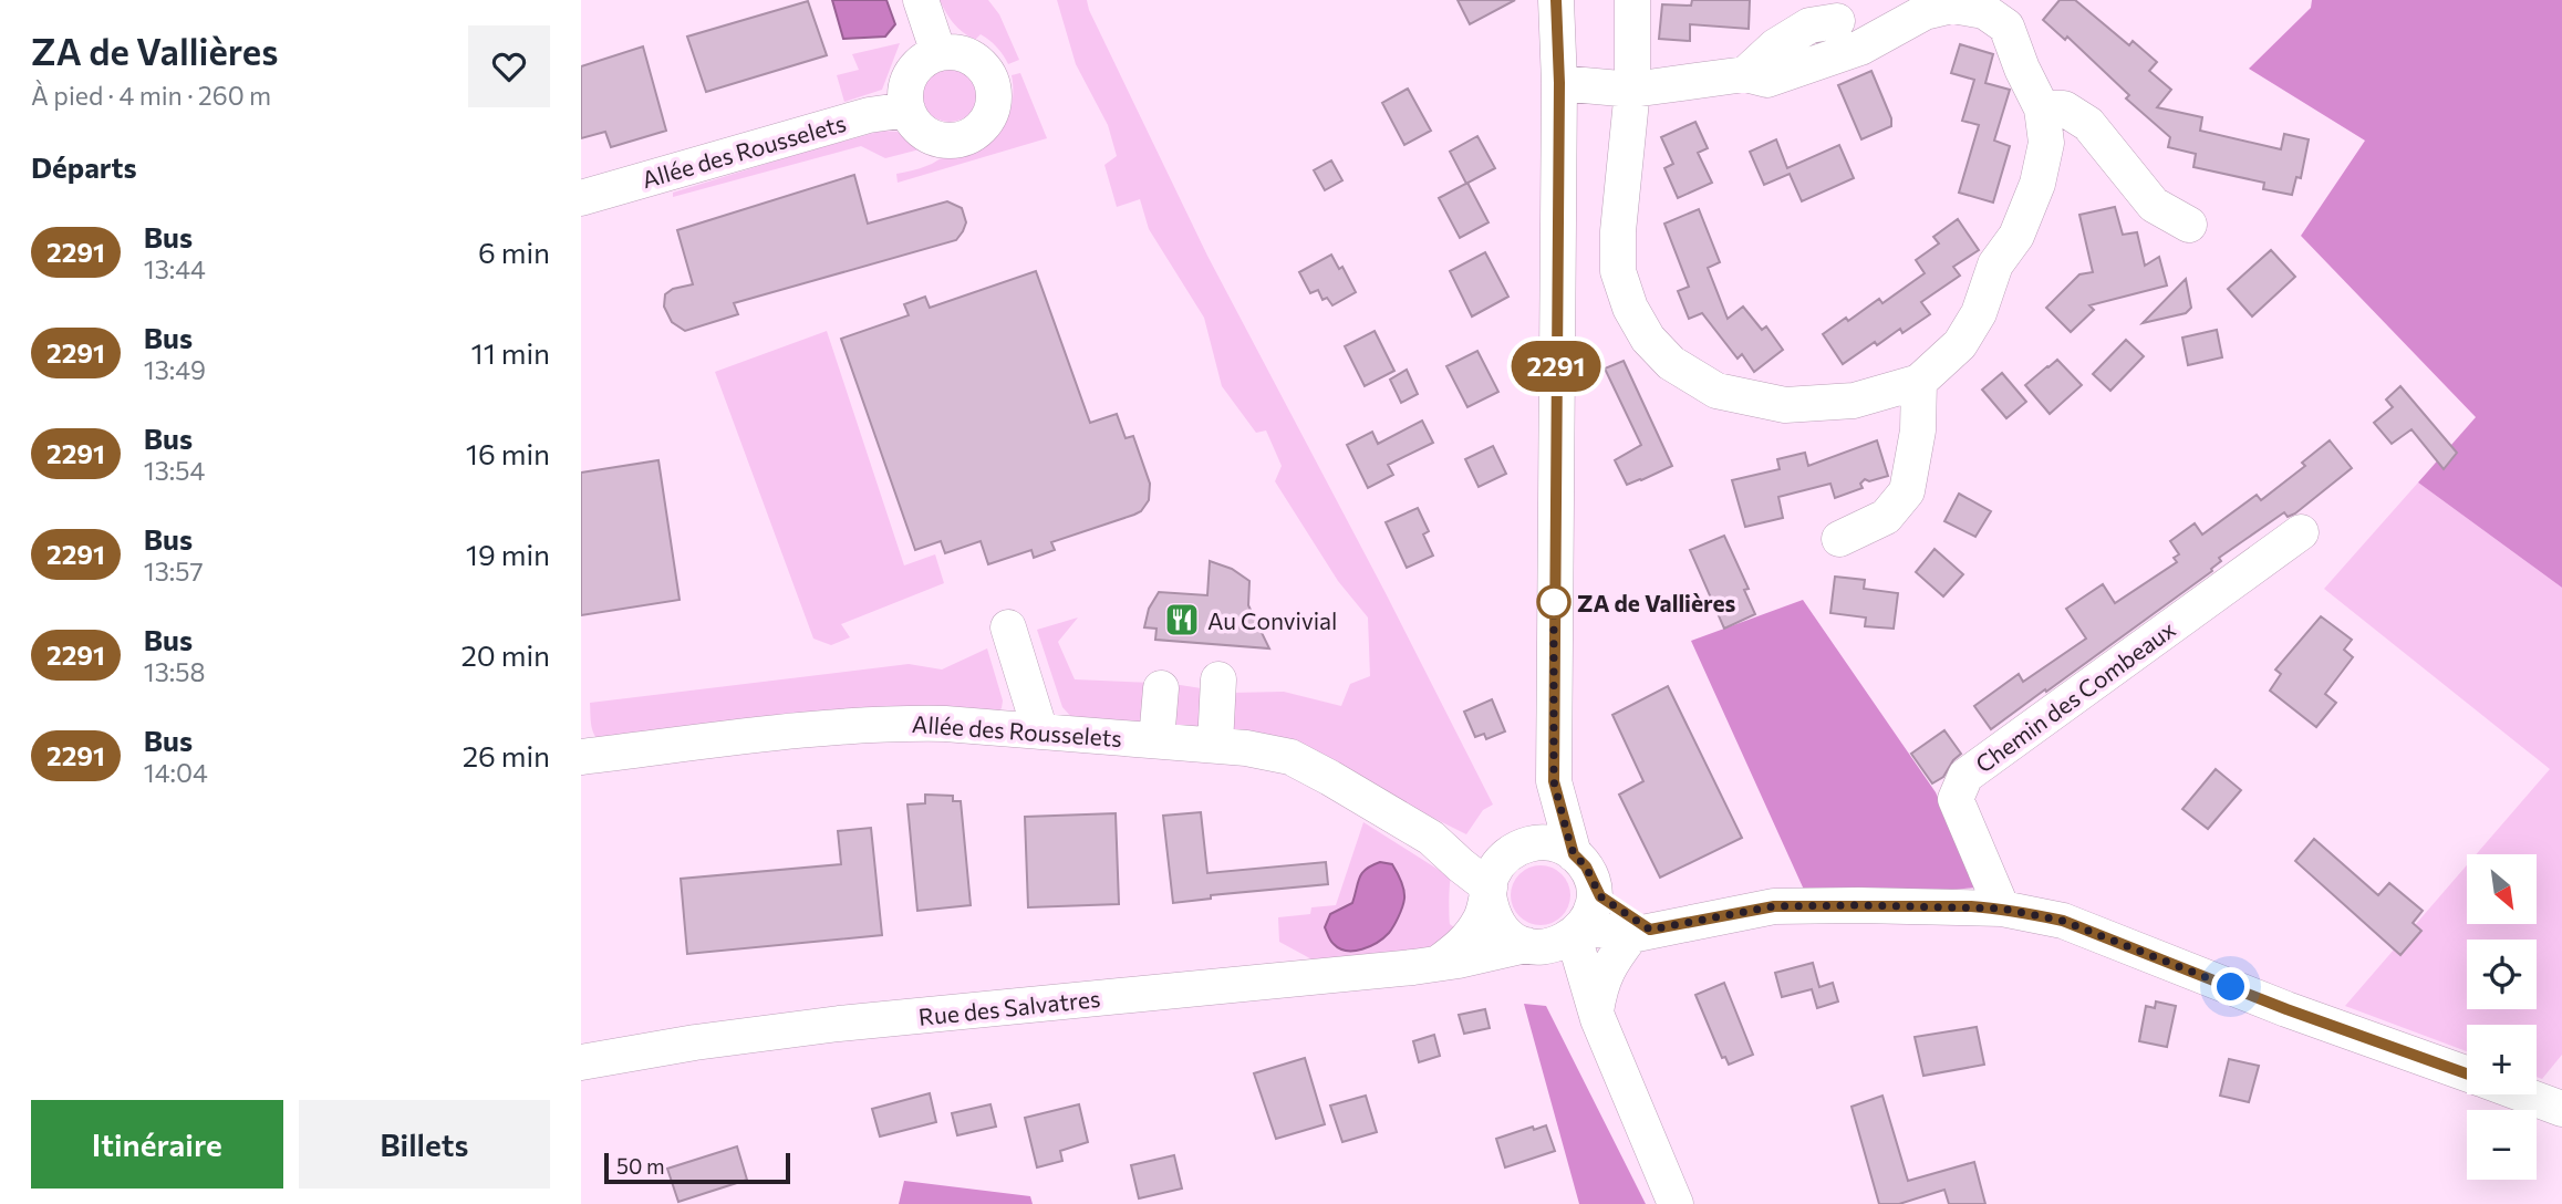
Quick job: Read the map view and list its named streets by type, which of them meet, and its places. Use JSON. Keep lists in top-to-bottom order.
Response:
{
  "streets": {
    "street": ["Allée des Rousselets", "Chemin des Combeaux", "Rue des Salvatres"]
  },
  "crossings": [
    ["Allée des Rousselets", "Rue des Salvatres"],
    ["Chemin des Combeaux", "Rue des Salvatres"]
  ],
  "places": {
    "other": ["ZA de Vallières"],
    "restaurant": ["Au Convivial"]
  },
  "lines": ["bus line 2291"],
  "scale_bar": "50 m",
  "north": "bottom right",
  "page": {
    "heading": [
      ["ZA de Vallières", "À pied · 4 min · 260 m"],
      "Départs"
    ],
    "on_map": "2291",
    "list": [
      {
        "mark": "2291",
        "name": "Bus",
        "note": "13:44",
        "value": "6 min"
      },
      {
        "mark": "2291",
        "name": "Bus",
        "note": "13:49",
        "value": "11 min"
      },
      {
        "mark": "2291",
        "name": "Bus",
        "note": "13:54",
        "value": "16 min"
      },
      {
        "mark": "2291",
        "name": "Bus",
        "note": "13:57",
        "value": "19 min"
      },
      {
        "mark": "2291",
        "name": "Bus",
        "note": "13:58",
        "value": "20 min"
      },
      {
        "mark": "2291",
        "name": "Bus",
        "note": "14:04",
        "value": "26 min"
      }
    ],
    "map_buttons": ["+", "−"],
    "buttons": ["Itinéraire", "Billets"],
    "scale": "50 m"
  }
}
